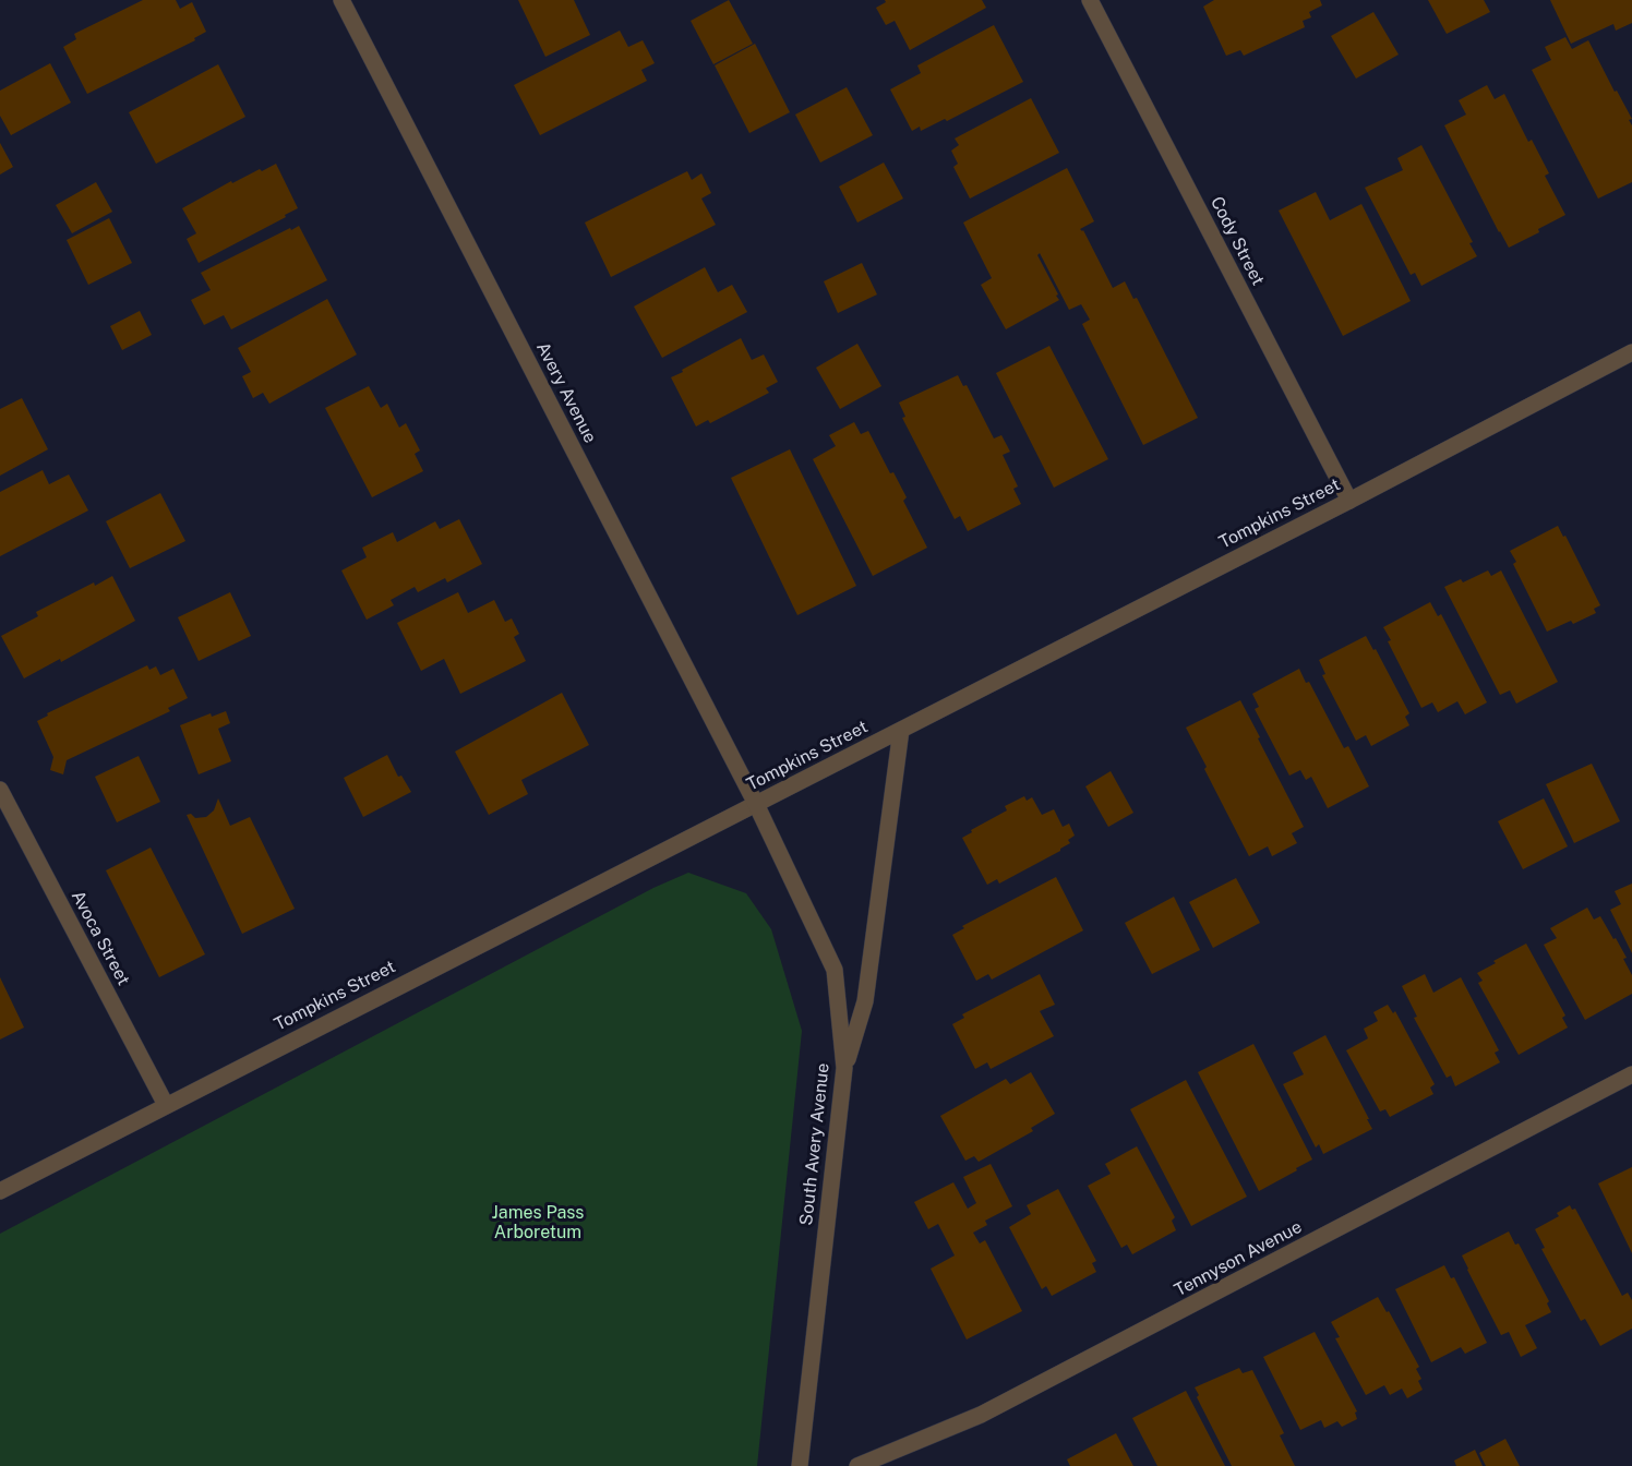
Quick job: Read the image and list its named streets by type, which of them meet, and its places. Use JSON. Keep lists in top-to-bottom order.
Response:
{
  "streets": {
    "street": [
      "Cody Street",
      "Avery Avenue",
      "Tompkins Street",
      "Avoca Street",
      "South Avery Avenue",
      "Tennyson Avenue"
    ]
  },
  "crossings": [
    ["Cody Street", "Tompkins Street"],
    ["Avery Avenue", "Tompkins Street"],
    ["Avery Avenue", "South Avery Avenue"],
    ["Tompkins Street", "Avoca Street"],
    ["Tompkins Street", "South Avery Avenue"]
  ],
  "parks": ["James Pass Arboretum"]
}
